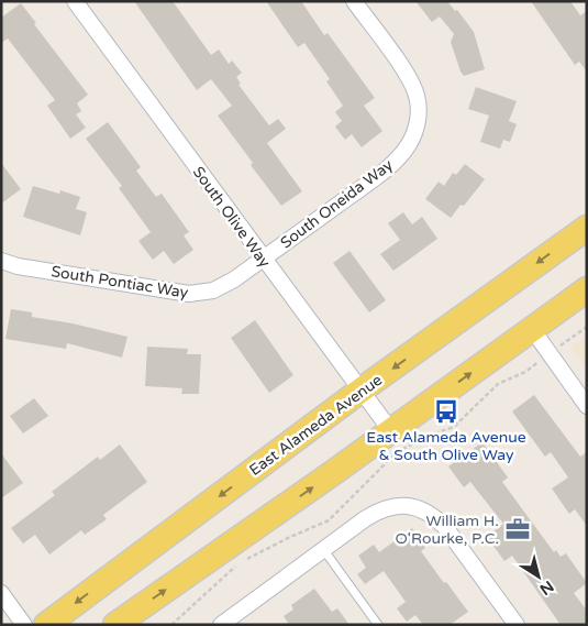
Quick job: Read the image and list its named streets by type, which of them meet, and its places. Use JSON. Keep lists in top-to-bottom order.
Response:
{
  "streets": {
    "main road": ["East Alameda Avenue"],
    "street": ["South Oneida Way", "South Olive Way", "South Pontiac Way"]
  },
  "crossings": [
    ["South Oneida Way", "South Olive Way"],
    ["South Oneida Way", "South Pontiac Way"],
    ["South Olive Way", "South Pontiac Way"],
    ["South Olive Way", "East Alameda Avenue"]
  ],
  "places": {
    "bus stop": ["East Alameda Avenue & South Olive Way"],
    "office": ["William H. O'Rourke, P.C."]
  },
  "north": "bottom right"
}
